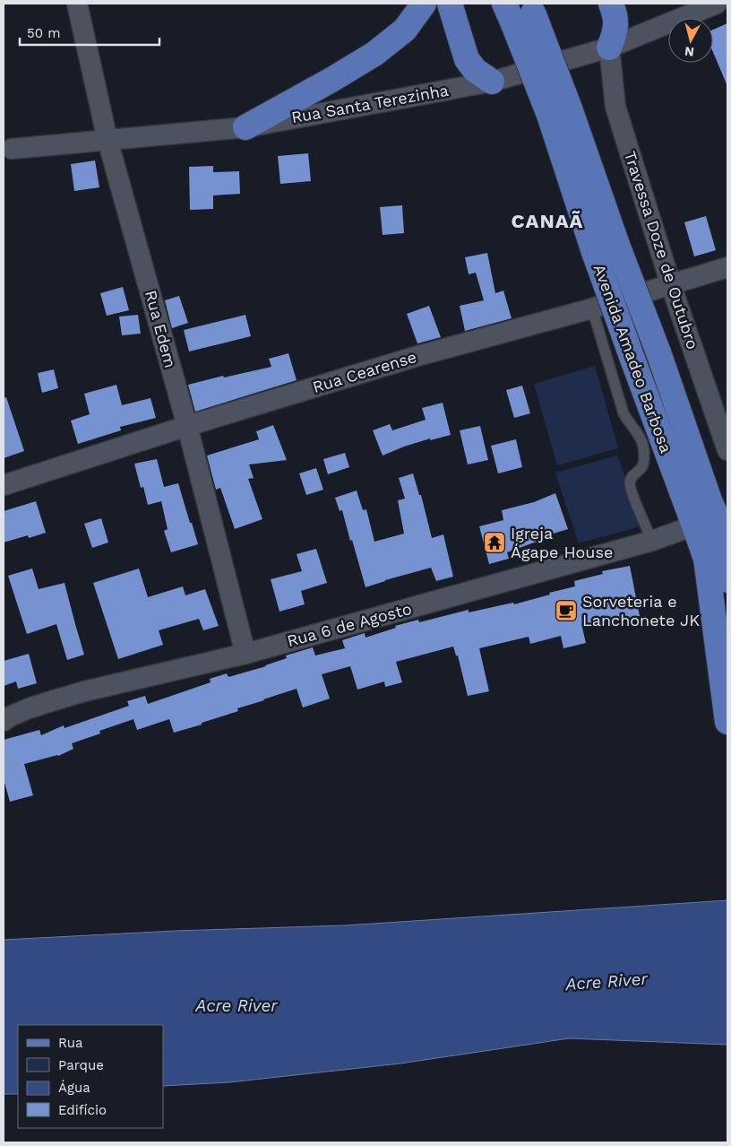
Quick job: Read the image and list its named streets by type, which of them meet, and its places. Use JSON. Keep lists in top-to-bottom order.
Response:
{
  "streets": {
    "main road": ["Avenida Amadeo Barbosa"],
    "street": [
      "Rua Santa Terezinha",
      "Travessa Doze de Outubro",
      "Rua Edem",
      "Rua Cearense",
      "Rua 6 de Agosto"
    ]
  },
  "crossings": [
    ["Rua Santa Terezinha", "Travessa Doze de Outubro"],
    ["Rua Santa Terezinha", "Rua Edem"],
    ["Travessa Doze de Outubro", "Rua Cearense"],
    ["Rua Edem", "Rua Cearense"],
    ["Rua Edem", "Rua 6 de Agosto"],
    ["Avenida Amadeo Barbosa", "Rua 6 de Agosto"]
  ],
  "districts": ["CANAÃ"],
  "water": ["Acre River"],
  "places": {
    "temple": ["Igreja Ágape House"],
    "cafe": ["Sorveteria e Lanchonete JK"]
  },
  "legend": [
    "Rua",
    "Parque",
    "Água",
    "Edifício"
  ],
  "scale_bar": "50 m",
  "north": "bottom"
}
